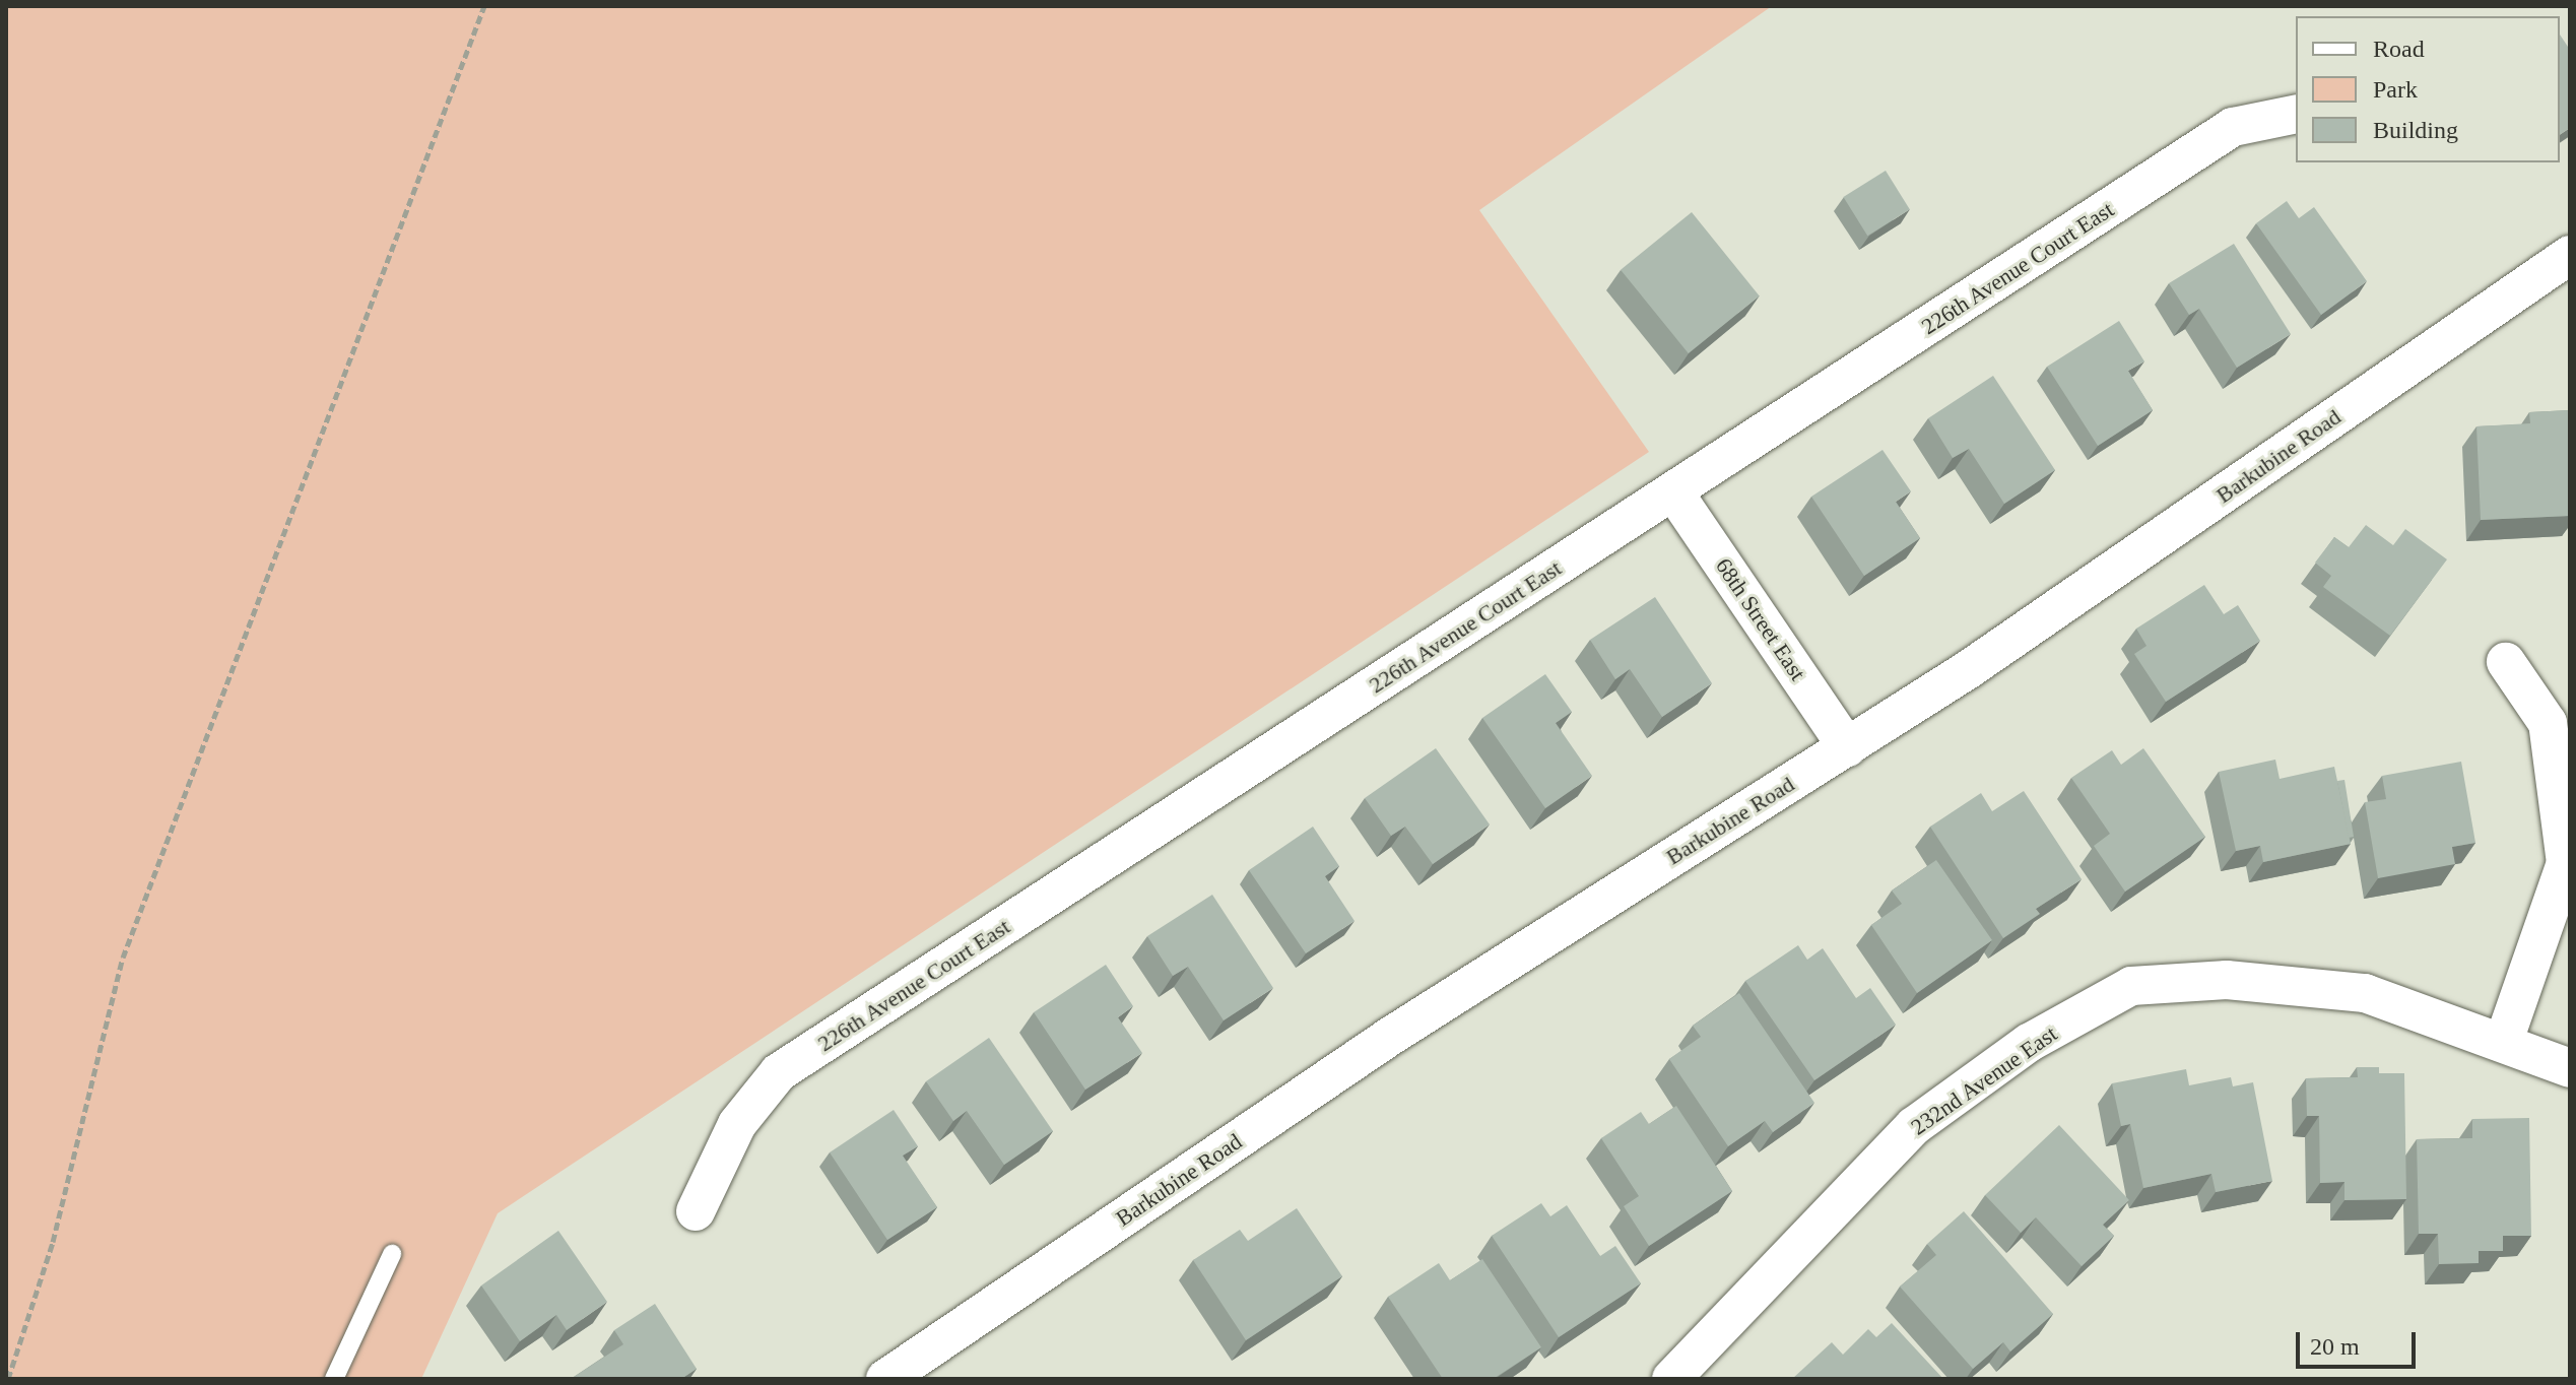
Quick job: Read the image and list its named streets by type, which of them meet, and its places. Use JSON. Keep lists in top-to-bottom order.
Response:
{
  "streets": {
    "street": [
      "226th Avenue Court East",
      "Barkubine Road",
      "68th Street East",
      "232nd Avenue East"
    ]
  },
  "crossings": [
    ["226th Avenue Court East", "68th Street East"],
    ["Barkubine Road", "68th Street East"]
  ],
  "legend": ["Road", "Park", "Building"],
  "scale_bar": "20 m"
}
